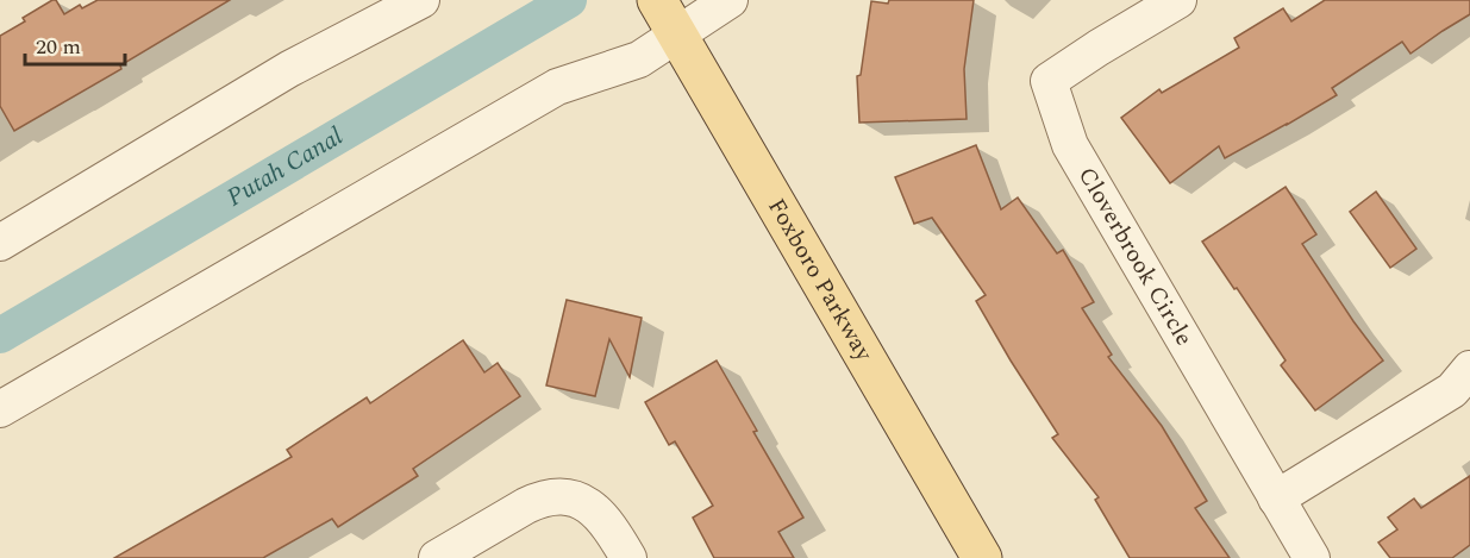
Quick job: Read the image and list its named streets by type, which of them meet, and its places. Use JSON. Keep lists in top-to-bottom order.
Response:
{
  "streets": {
    "main road": ["Foxboro Parkway"],
    "street": ["Cloverbrook Circle"]
  },
  "water": ["Putah Canal"],
  "scale_bar": "20 m"
}
